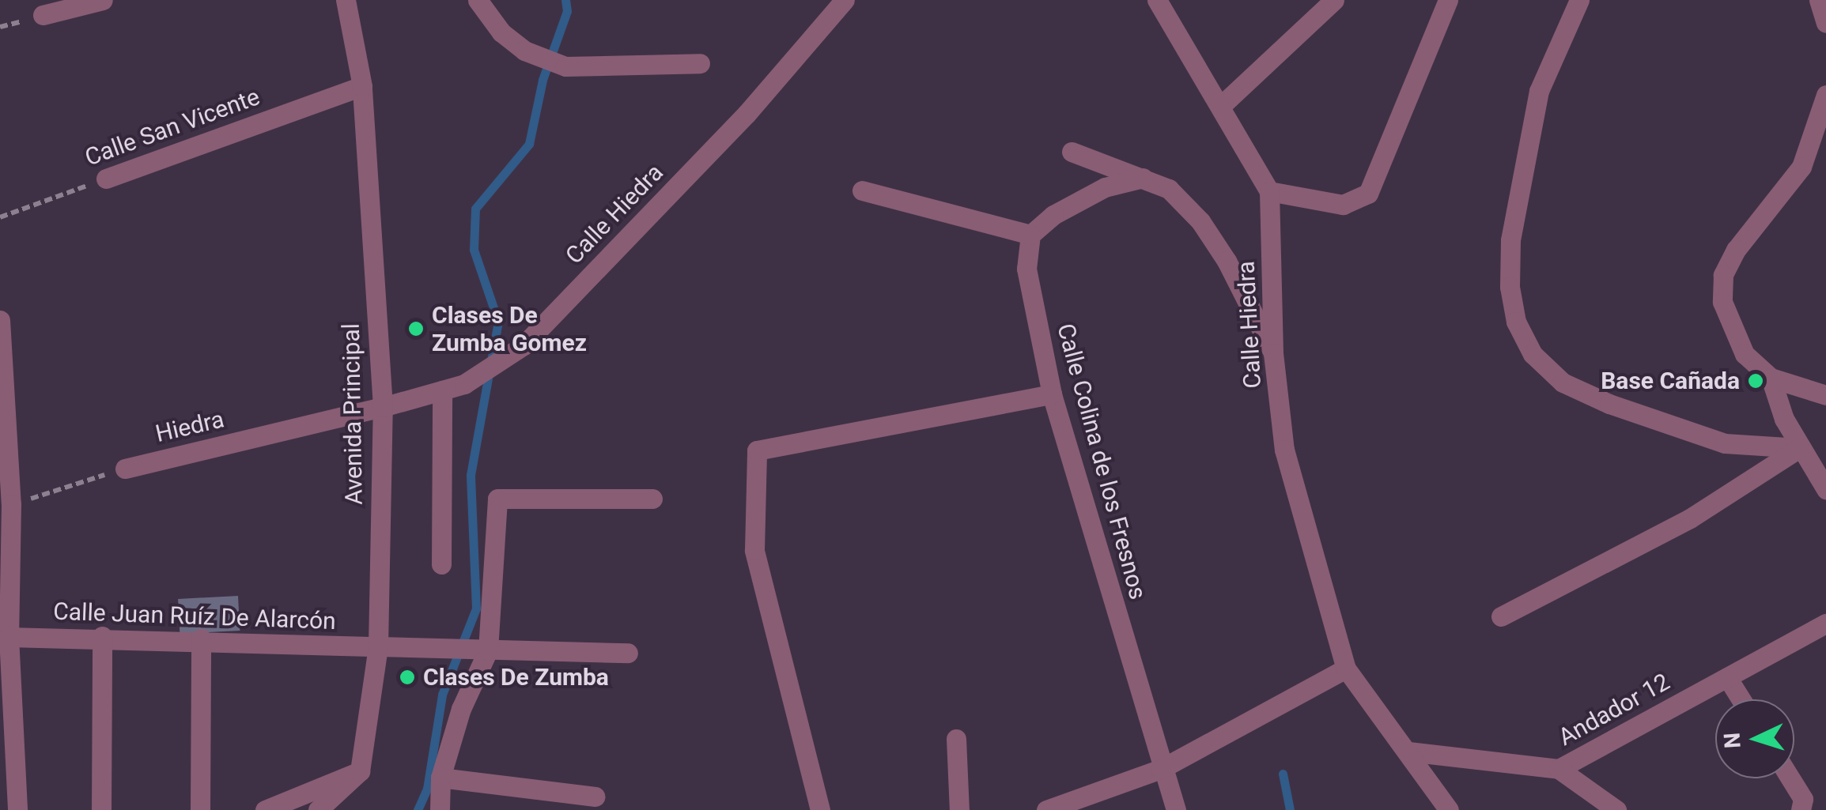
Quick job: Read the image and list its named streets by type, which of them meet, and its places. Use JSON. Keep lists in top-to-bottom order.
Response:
{
  "streets": {
    "street": [
      "Calle San Vicente",
      "Calle Hiedra",
      "Avenida Principal",
      "Hiedra",
      "Calle Colina de los Fresnos",
      "Calle Juan Ruíz De Alarcón",
      "Andador 12"
    ]
  },
  "crossings": [
    ["Calle San Vicente", "Avenida Principal"],
    ["Calle Hiedra", "Avenida Principal"],
    ["Calle Hiedra", "Hiedra"],
    ["Avenida Principal", "Hiedra"],
    ["Avenida Principal", "Calle Juan Ruíz De Alarcón"]
  ],
  "places": ["Clases De Zumba Gomez", "Base Cañada", "Clases De Zumba"],
  "north": "left"
}
